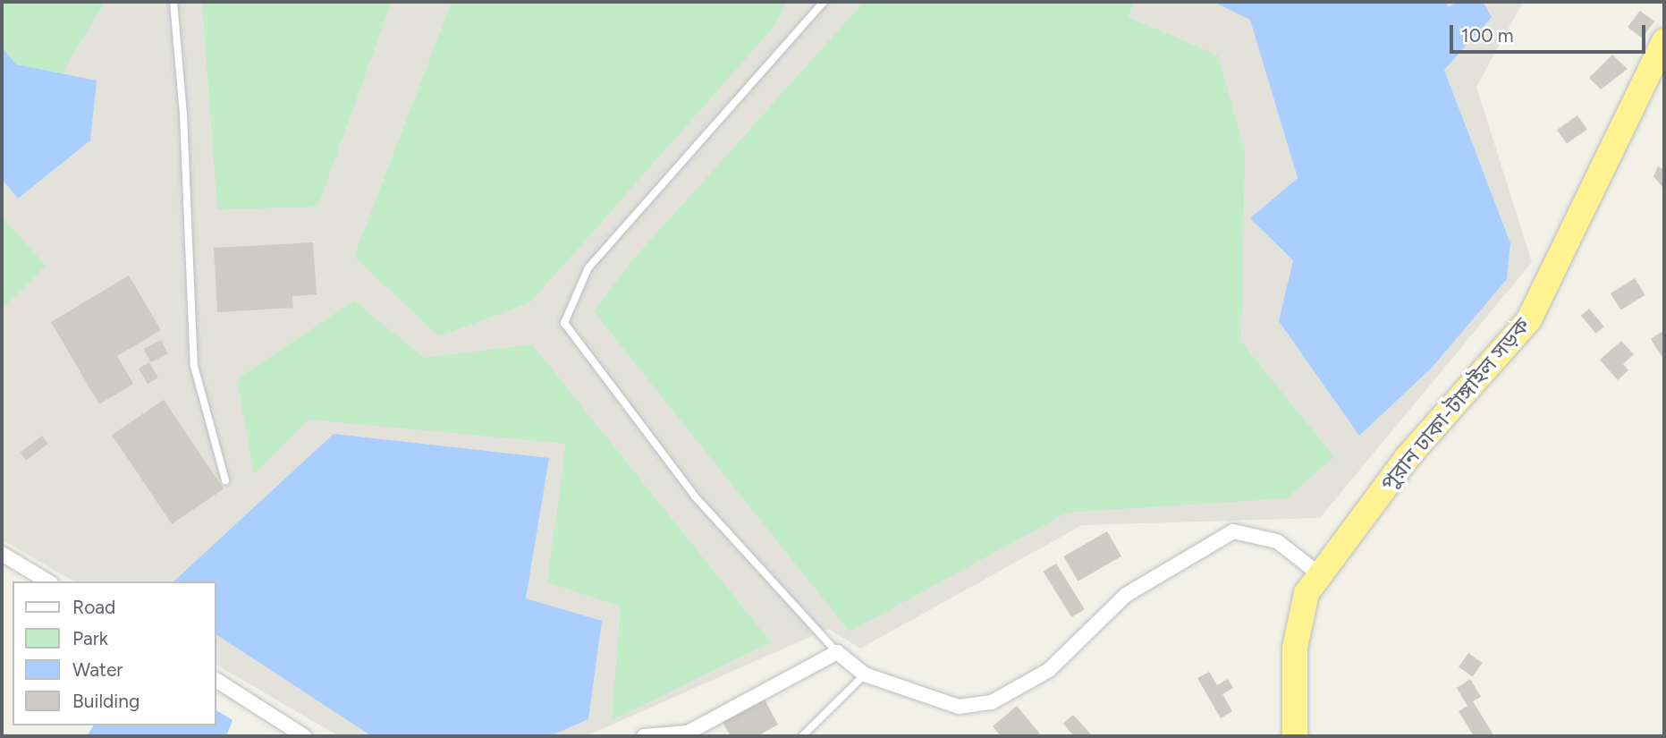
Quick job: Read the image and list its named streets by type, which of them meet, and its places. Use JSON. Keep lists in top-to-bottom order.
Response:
{
  "streets": {
    "highway": ["পুরান ঢাকা-টাঙ্গাইল সড়ক"]
  },
  "legend": [
    "Road",
    "Park",
    "Water",
    "Building"
  ],
  "scale_bar": "100 m"
}
